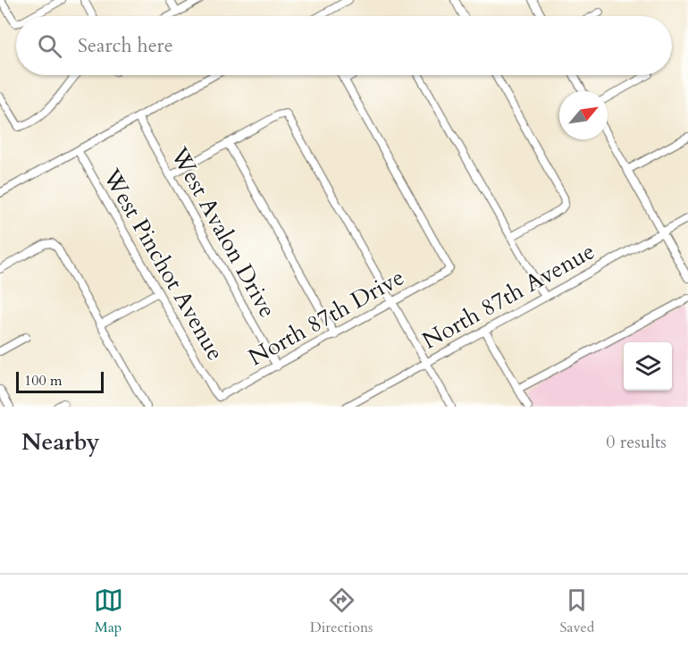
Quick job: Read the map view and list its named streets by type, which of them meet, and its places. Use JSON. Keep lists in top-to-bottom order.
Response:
{
  "streets": {
    "street": [
      "West Avalon Drive",
      "West Pinchot Avenue",
      "North 87th Avenue",
      "North 87th Drive"
    ]
  },
  "crossings": [
    ["West Avalon Drive", "North 87th Drive"],
    ["West Pinchot Avenue", "North 87th Drive"]
  ],
  "scale_bar": "100 m",
  "north": "top right",
  "page": {
    "search": "Search here",
    "scale": "100 m",
    "heading": ["Nearby", "0 results"],
    "nav": ["Map", "Directions", "Saved"]
  }
}
